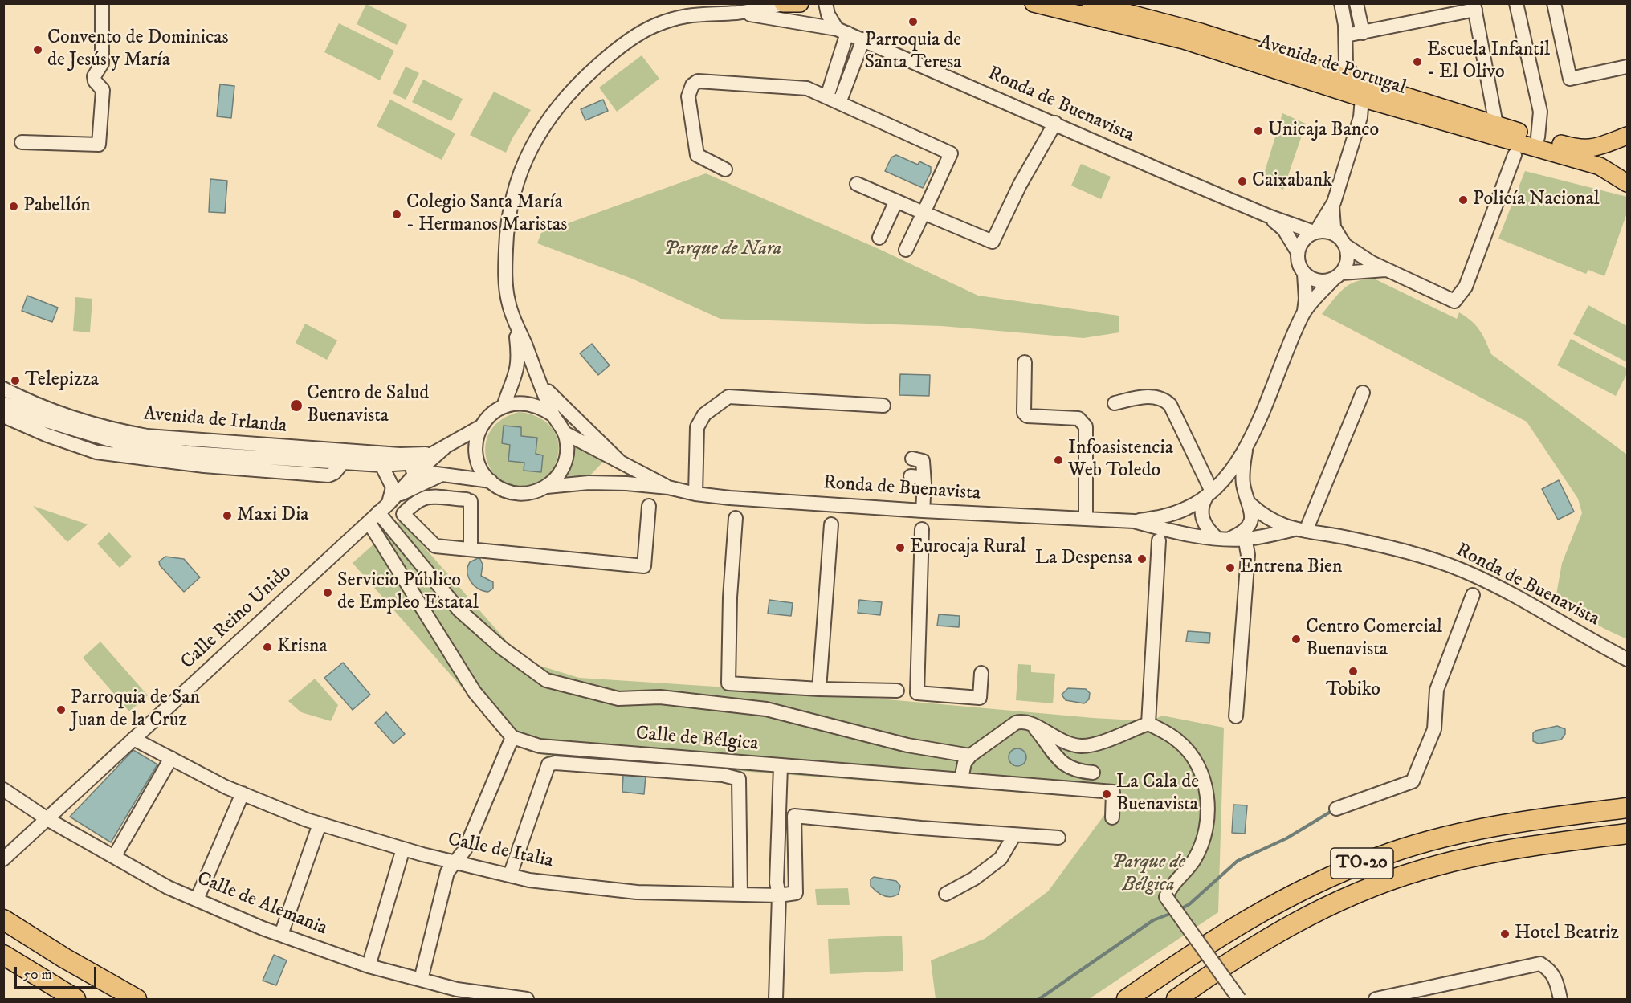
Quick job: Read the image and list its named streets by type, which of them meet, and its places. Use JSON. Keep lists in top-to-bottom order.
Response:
{
  "streets": {
    "highway": ["TO-20"],
    "main road": ["Avenida de Portugal"],
    "street": [
      "Ronda de Buenavista",
      "Avenida de Irlanda",
      "Calle Reino Unido",
      "Calle de Bélgica",
      "Calle de Italia",
      "Calle de Alemania"
    ]
  },
  "crossings": [
    ["Ronda de Buenavista", "Avenida de Irlanda"],
    ["Avenida de Irlanda", "Calle Reino Unido"],
    ["Calle Reino Unido", "Calle de Italia"],
    ["Calle Reino Unido", "Calle de Alemania"]
  ],
  "parks": ["Parque de Nara", "Parque de Bélgica"],
  "places": [
    "Parroquia de Santa Teresa",
    "Convento de Dominicas de Jesús y María",
    "Escuela Infantil - El Olivo",
    "Unicaja Banco",
    "Caixabank",
    "Policía Nacional",
    "Pabellón",
    "Colegio Santa María - Hermanos Maristas",
    "Telepizza",
    "Centro de Salud Buenavista",
    "Infoasistencia Web Toledo",
    "Maxi Dia",
    "Eurocaja Rural",
    "La Despensa",
    "Entrena Bien",
    "Servicio Público de Empleo Estatal",
    "Centro Comercial Buenavista",
    "Krisna",
    "Tobiko",
    "Parroquia de San Juan de la Cruz",
    "La Cala de Buenavista",
    "Hotel Beatriz"
  ],
  "scale_bar": "50 m"
}
